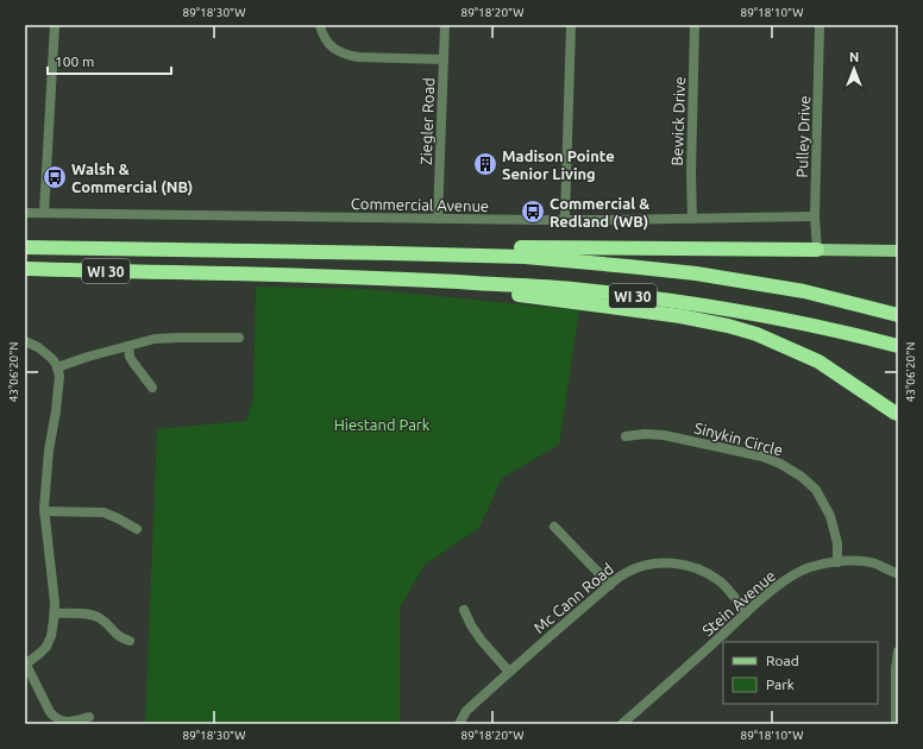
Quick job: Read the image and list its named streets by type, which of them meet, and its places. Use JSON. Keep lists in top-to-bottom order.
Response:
{
  "streets": {
    "highway": ["WI 30"],
    "street": [
      "Ziegler Road",
      "Bewick Drive",
      "Pulley Drive",
      "Commercial Avenue",
      "Sinykin Circle",
      "Mc Cann Road",
      "Stein Avenue"
    ]
  },
  "crossings": [
    ["Ziegler Road", "Commercial Avenue"],
    ["Bewick Drive", "Commercial Avenue"],
    ["Pulley Drive", "Commercial Avenue"],
    ["Sinykin Circle", "Stein Avenue"],
    ["Mc Cann Road", "Stein Avenue"]
  ],
  "parks": ["Hiestand Park"],
  "places": {
    "building": ["Madison Pointe Senior Living"],
    "bus stop": ["Walsh & Commercial (NB)", "Commercial & Redland (WB)"]
  },
  "legend": ["Road", "Park"],
  "scale_bar": "100 m",
  "north": "top",
  "coordinates": [
    "89°18'30\"W",
    "89°18'20\"W",
    "89°18'10\"W",
    "43°06'20\"N"
  ]
}
